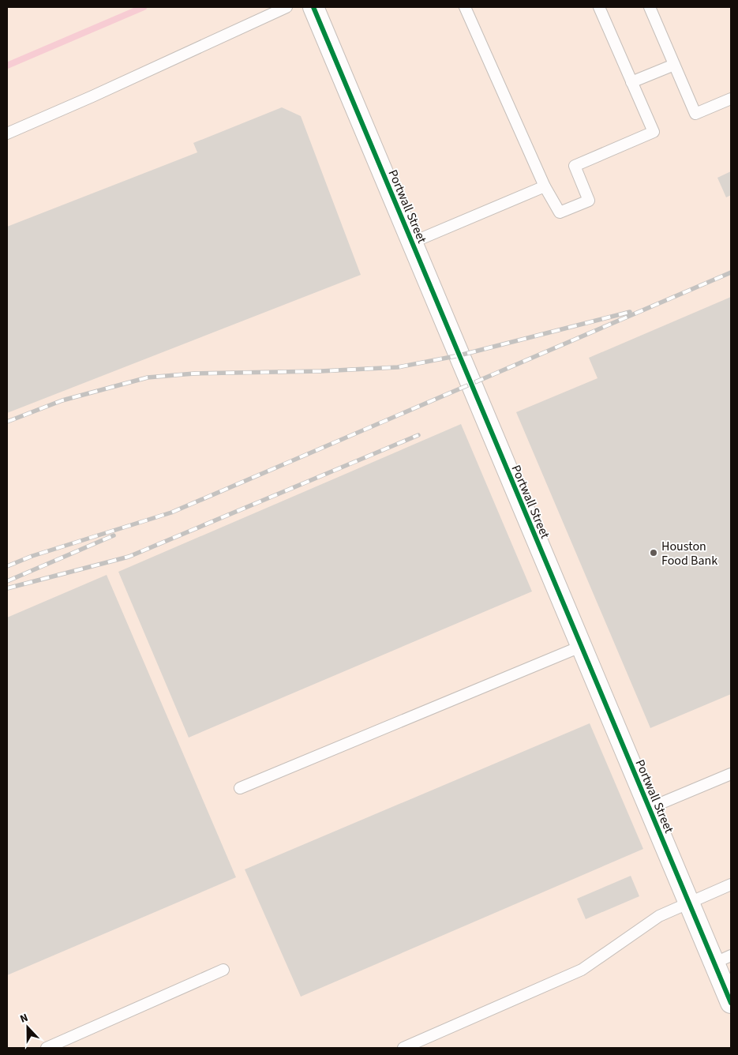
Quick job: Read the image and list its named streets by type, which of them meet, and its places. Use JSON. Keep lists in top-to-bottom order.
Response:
{
  "streets": {
    "street": ["Portwall Street"]
  },
  "places": ["Houston Food Bank"],
  "north": "top"
}
